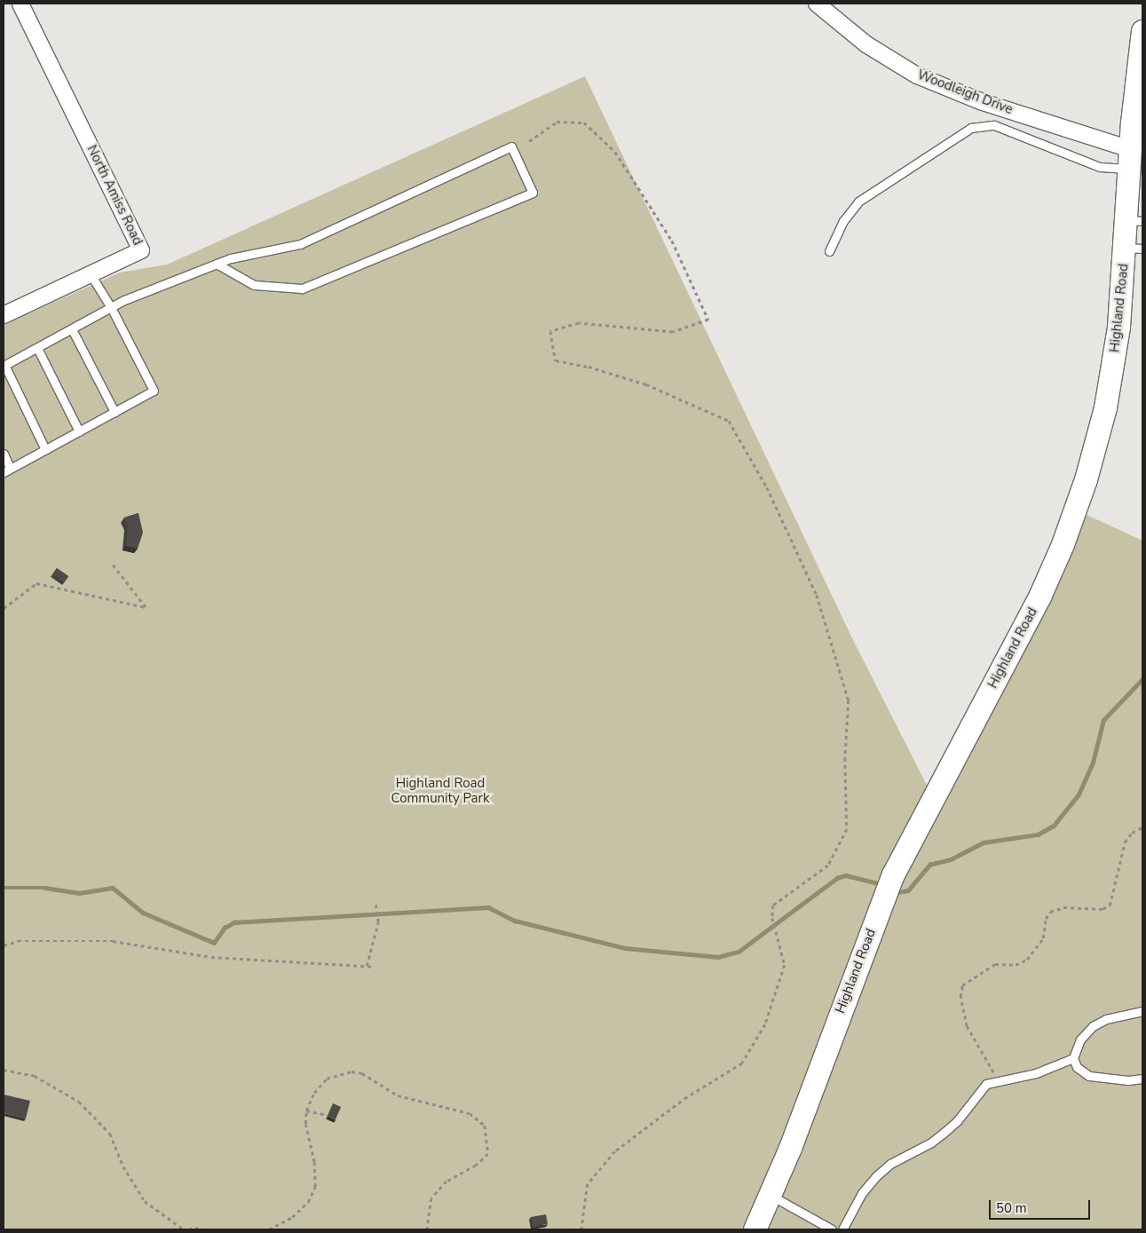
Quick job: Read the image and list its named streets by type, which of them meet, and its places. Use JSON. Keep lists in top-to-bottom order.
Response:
{
  "streets": {
    "street": ["Woodleigh Drive", "North Amiss Road", "Highland Road"]
  },
  "crossings": [
    ["Woodleigh Drive", "Highland Road"]
  ],
  "parks": ["Highland Road Community Park"],
  "scale_bar": "50 m"
}
